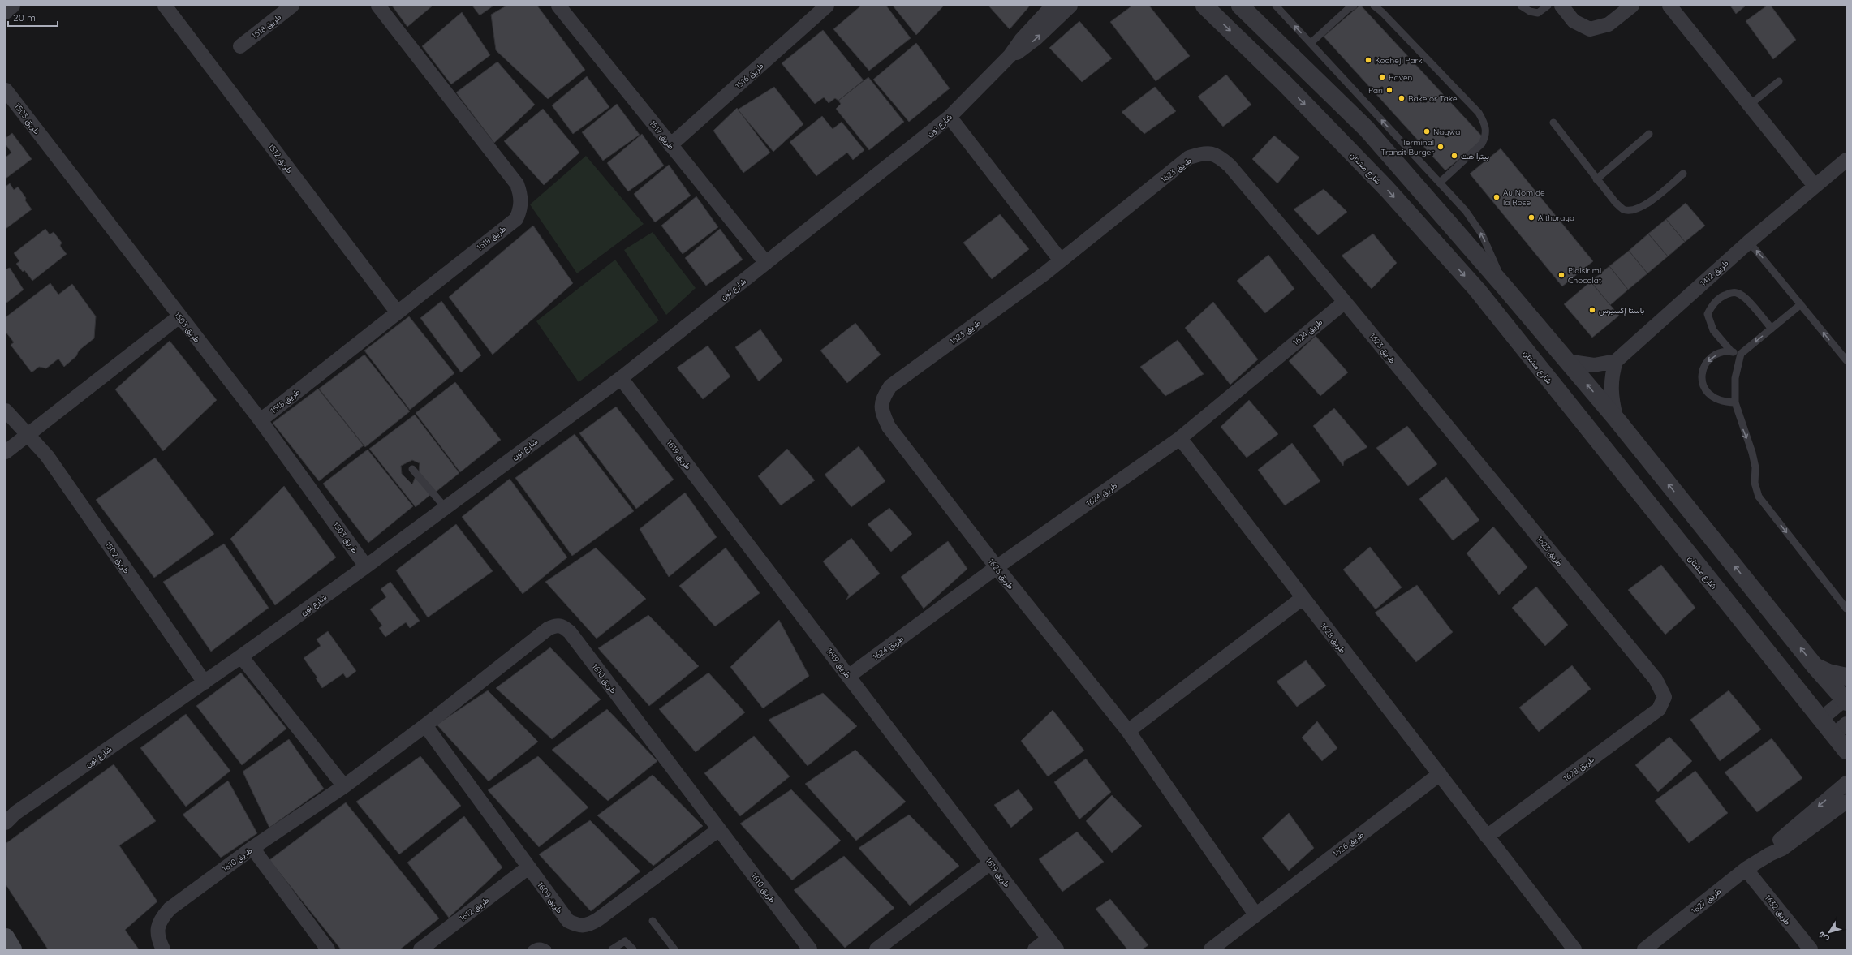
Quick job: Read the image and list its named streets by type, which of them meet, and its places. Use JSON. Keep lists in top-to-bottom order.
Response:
{
  "streets": {
    "street": [
      "طريق 1518",
      "طريق 1516",
      "طريق 1503",
      "شارع نون",
      "طريق 1517",
      "طريق 1512",
      "شارع مشتان",
      "طريق 1623",
      "طريق 1412",
      "طريق 1624",
      "طريق 1619",
      "طريق 1502",
      "طريق 1626",
      "طريق 1628",
      "طريق 1610",
      "طريق 1609",
      "طريق 1627",
      "طريق 1612",
      "طريق 1632"
    ]
  },
  "crossings": [
    ["طريق 1518", "طريق 1503"],
    ["طريق 1518", "طريق 1512"],
    ["طريق 1516", "طريق 1517"],
    ["طريق 1503", "شارع نون"],
    ["شارع نون", "طريق 1517"],
    ["شارع نون", "طريق 1619"],
    ["شارع نون", "طريق 1502"],
    ["طريق 1623", "طريق 1624"],
    ["طريق 1623", "طريق 1626"],
    ["طريق 1623", "طريق 1628"],
    ["طريق 1624", "طريق 1619"],
    ["طريق 1624", "طريق 1626"],
    ["طريق 1624", "طريق 1628"],
    ["طريق 1626", "طريق 1628"],
    ["طريق 1610", "طريق 1609"],
    ["طريق 1609", "طريق 1612"],
    ["طريق 1627", "طريق 1632"]
  ],
  "places": [
    "Kooheji Park",
    "Raven",
    "Pari",
    "Bake or Take",
    "Nagwa",
    "Terminal Transit Burger",
    "بيتزا هت",
    "Au Nom de la Rose",
    "Althuraya",
    "Plaisir mi Chocolat",
    "باستا إكسبرس"
  ],
  "scale_bar": "20 m",
  "north": "bottom left"
}
